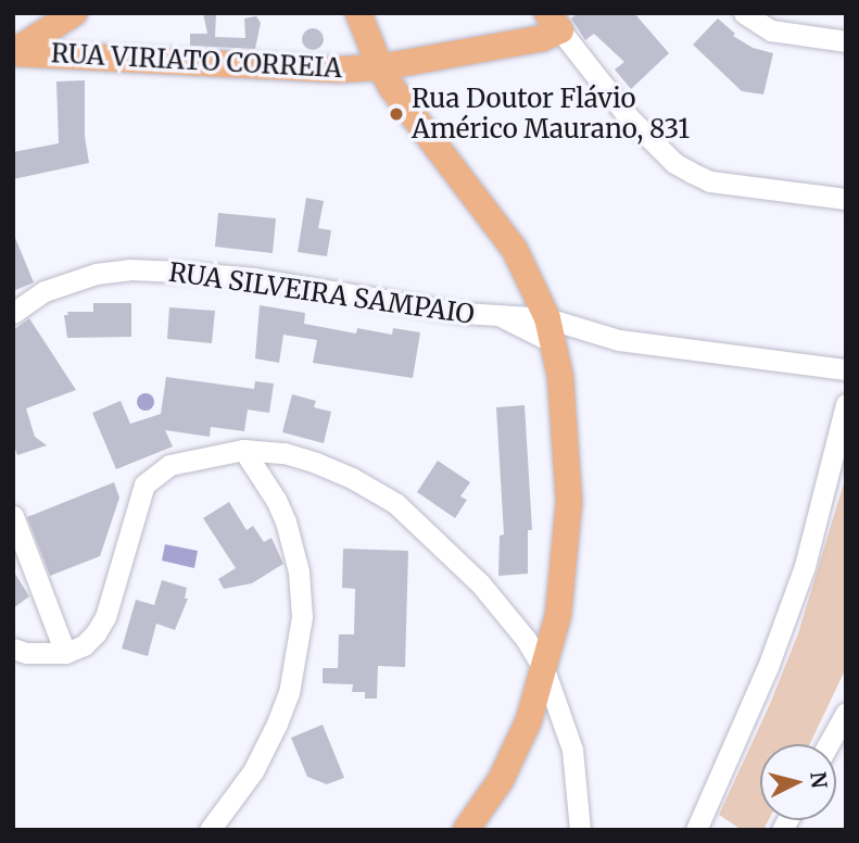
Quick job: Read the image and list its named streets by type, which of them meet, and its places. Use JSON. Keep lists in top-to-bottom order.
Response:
{
  "streets": {
    "main road": ["RUA VIRIATO CORREIA"],
    "street": ["RUA SILVEIRA SAMPAIO"]
  },
  "places": ["Rua Doutor Flávio Américo Maurano, 831"],
  "north": "right"
}
